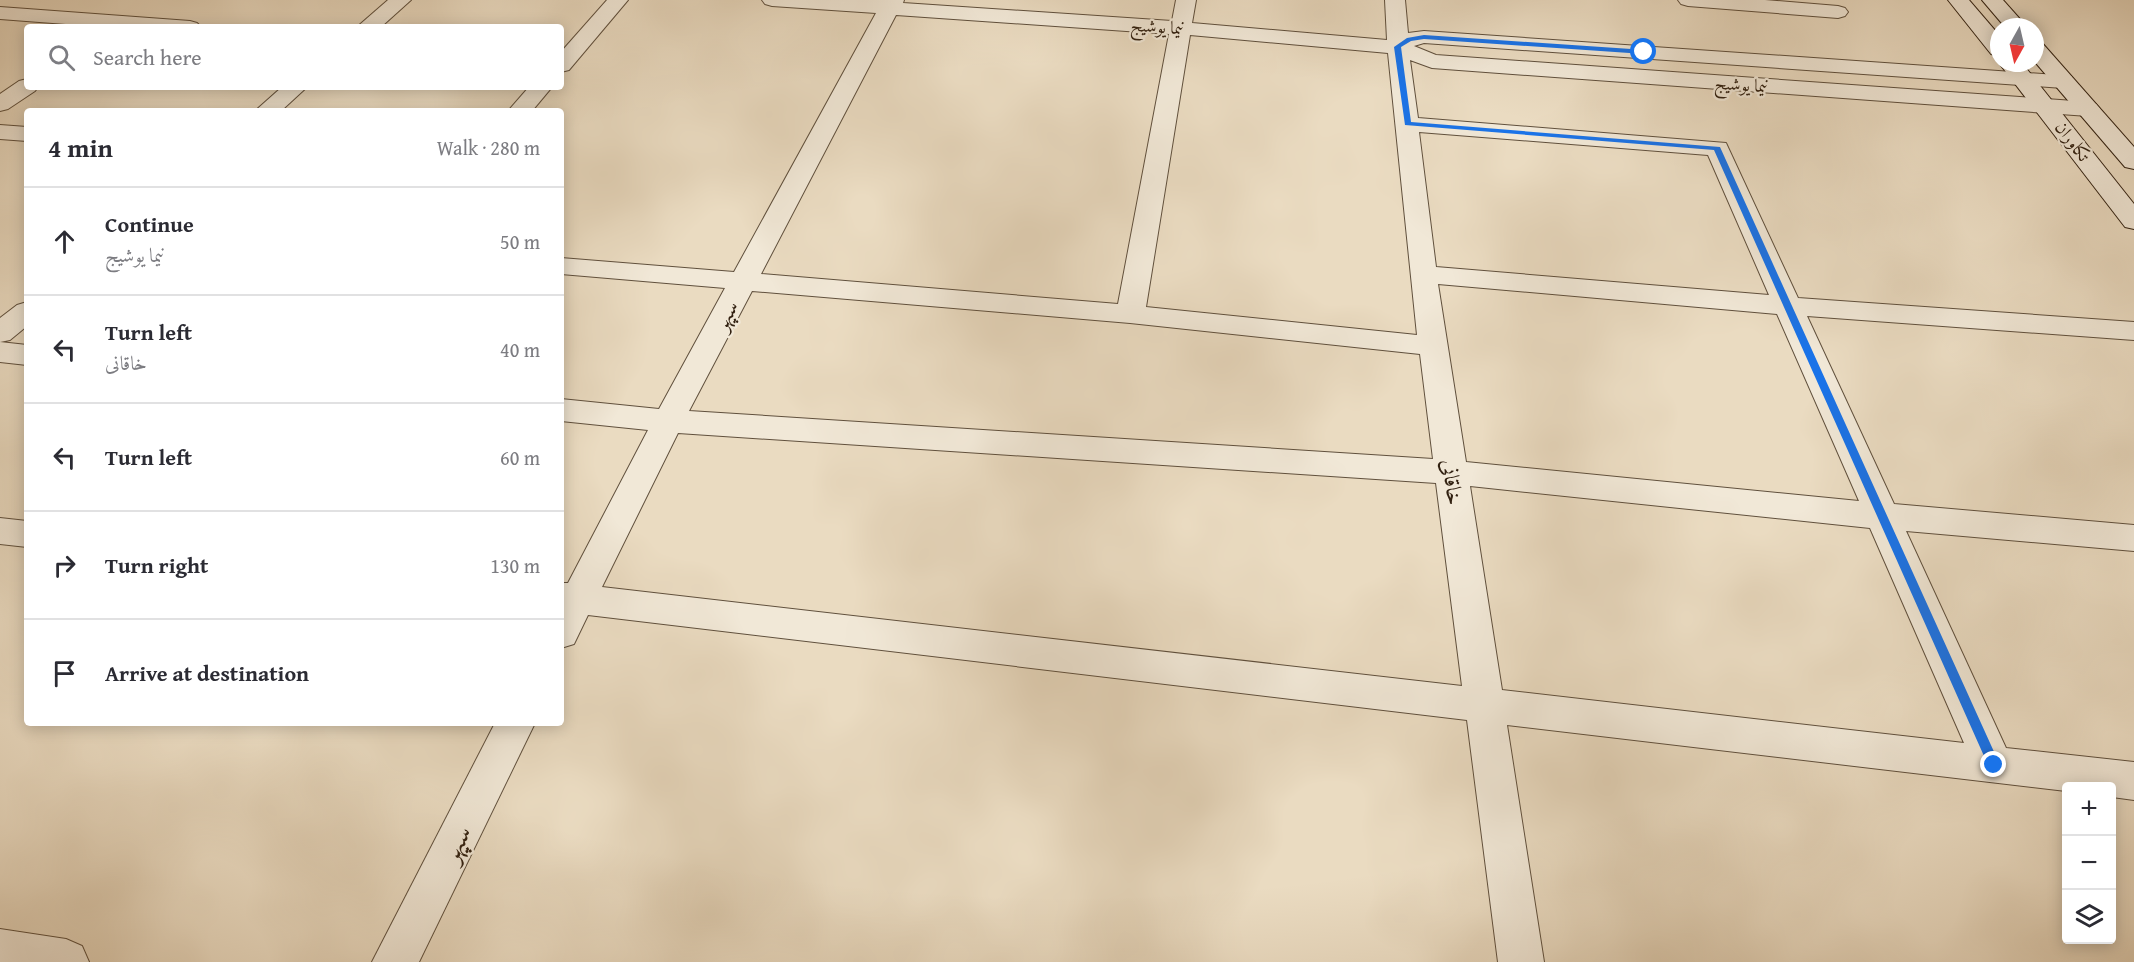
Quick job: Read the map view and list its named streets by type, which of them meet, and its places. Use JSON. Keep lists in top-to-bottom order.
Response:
{
  "streets": {
    "street": [
      "نیما یوشیج",
      "تکاوران",
      "سپهر",
      "خاقانی"
    ]
  },
  "crossings": [
    ["نیما یوشیج", "تکاوران"],
    ["نیما یوشیج", "سپهر"],
    ["نیما یوشیج", "خاقانی"]
  ],
  "north": "bottom",
  "page": {
    "search": "Search here",
    "heading": ["4 min", "Walk · 280 m"],
    "list": [
      ["Continue", "نیما یوشیج", "50 m"],
      ["Turn left", "خاقانی", "40 m"],
      ["Turn left", "60 m"],
      ["Turn right", "130 m"],
      "Arrive at destination"
    ],
    "map_buttons": ["+", "−"]
  }
}
